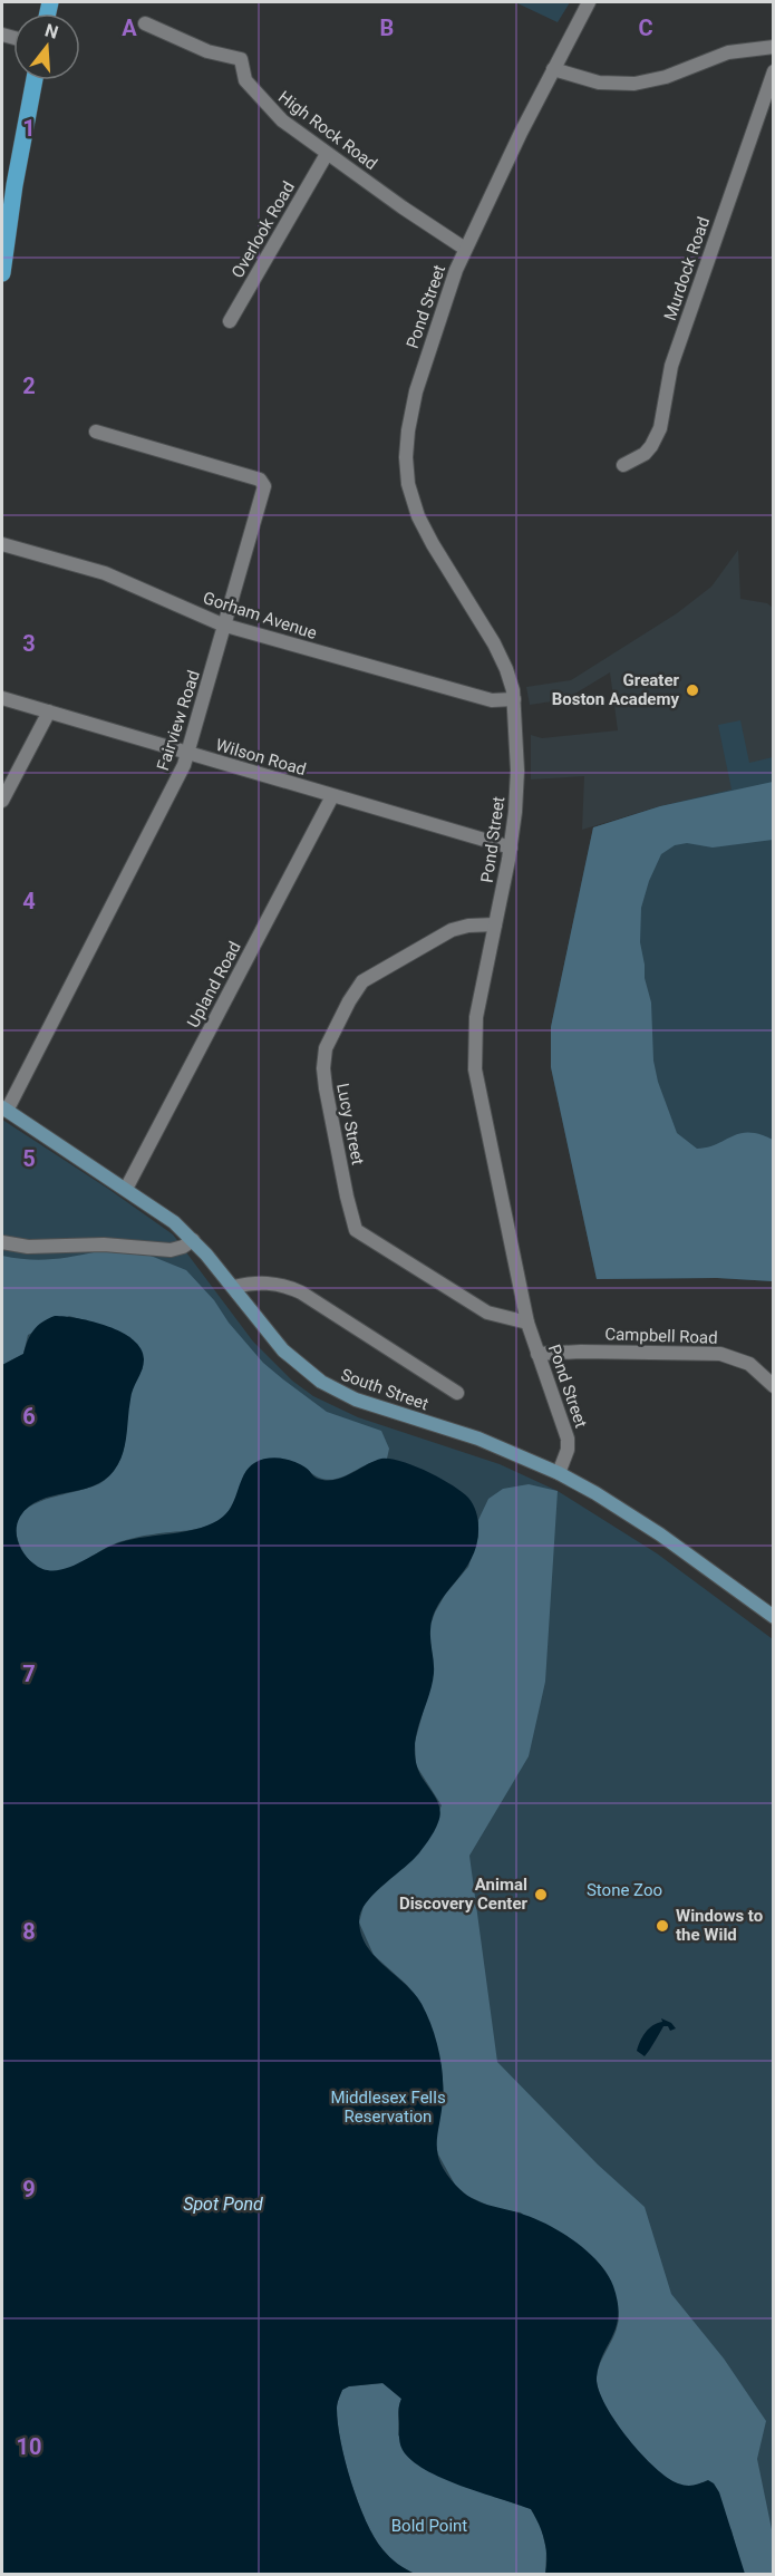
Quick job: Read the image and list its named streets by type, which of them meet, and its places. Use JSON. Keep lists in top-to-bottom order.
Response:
{
  "streets": {
    "main road": ["South Street"],
    "street": [
      "High Rock Road",
      "Overlook Road",
      "Murdock Road",
      "Pond Street",
      "Gorham Avenue",
      "Fairview Road",
      "Wilson Road",
      "Upland Road",
      "Lucy Street",
      "Campbell Road"
    ]
  },
  "crossings": [
    ["High Rock Road", "Overlook Road"],
    ["High Rock Road", "Pond Street"],
    ["Pond Street", "Gorham Avenue"],
    ["Pond Street", "Wilson Road"],
    ["Pond Street", "Lucy Street"],
    ["Pond Street", "Campbell Road"],
    ["Pond Street", "South Street"],
    ["Gorham Avenue", "Fairview Road"],
    ["Fairview Road", "Wilson Road"],
    ["Fairview Road", "South Street"],
    ["Wilson Road", "Upland Road"],
    ["Upland Road", "South Street"]
  ],
  "water": ["Spot Pond"],
  "parks": ["Stone Zoo", "Middlesex Fells Reservation", "Bold Point"],
  "places": ["Greater Boston Academy", "Animal Discovery Center", "Windows to the Wild"],
  "north": "top",
  "grid": {
    "columns": ["A", "B", "C"],
    "rows": [
      "1",
      "2",
      "3",
      "4",
      "5",
      "6",
      "7",
      "8",
      "9",
      "10"
    ]
  }
}
